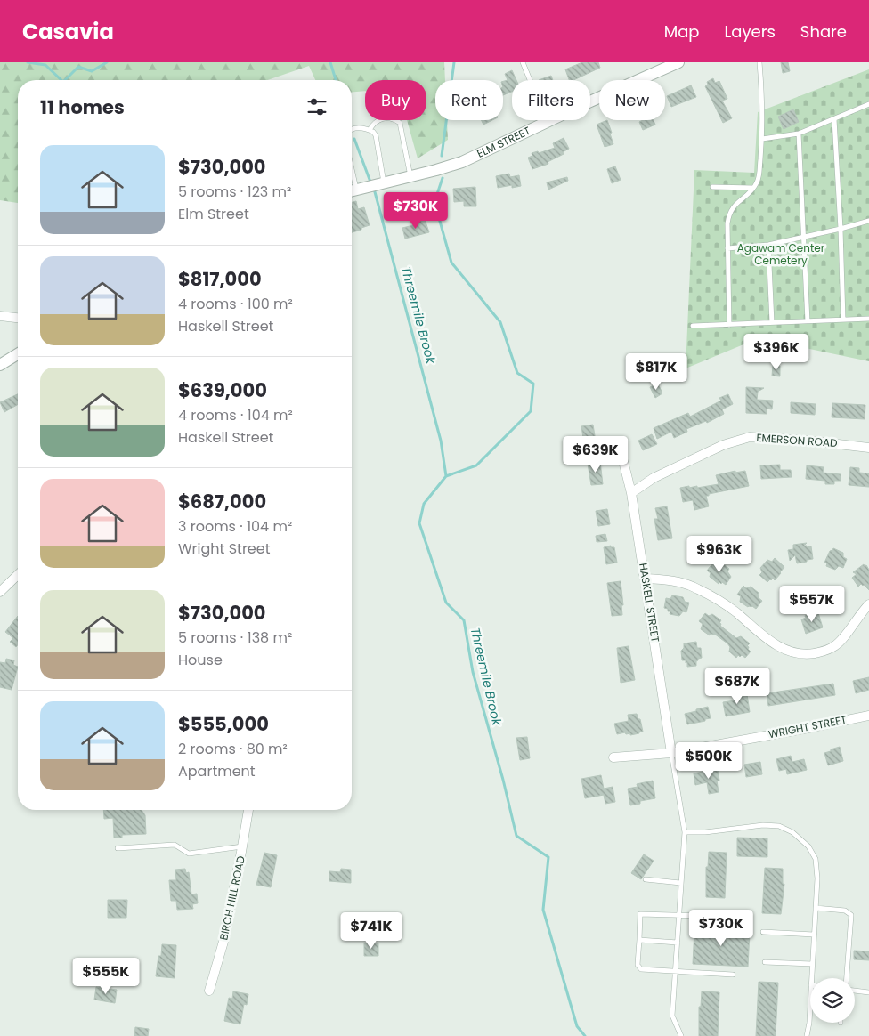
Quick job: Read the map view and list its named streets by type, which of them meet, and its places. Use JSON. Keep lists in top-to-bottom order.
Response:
{
  "streets": {
    "street": [
      "ELM STREET",
      "EMERSON ROAD",
      "HASKELL STREET",
      "WRIGHT STREET",
      "BIRCH HILL ROAD"
    ]
  },
  "crossings": [
    ["EMERSON ROAD", "HASKELL STREET"],
    ["HASKELL STREET", "WRIGHT STREET"]
  ],
  "water": ["Threemile Brook"],
  "parks": ["Agawam Center Cemetery"],
  "page": {
    "header": "Casavia",
    "nav": ["Map", "Layers", "Share"],
    "chip": [
      "Buy",
      "Rent",
      "Filters",
      "New"
    ],
    "heading": "11 homes",
    "list": [
      {
        "name": "$730,000",
        "note": "5 rooms · 123 m² · Elm Street"
      },
      {
        "name": "$817,000",
        "note": "4 rooms · 100 m² · Haskell Street"
      },
      {
        "name": "$639,000",
        "note": "4 rooms · 104 m² · Haskell Street"
      },
      {
        "name": "$687,000",
        "note": "3 rooms · 104 m² · Wright Street"
      },
      {
        "name": "$730,000",
        "note": "5 rooms · 138 m² · House"
      },
      {
        "name": "$555,000",
        "note": "2 rooms · 80 m² · Apartment"
      }
    ],
    "price": [
      "$730K",
      "$396K",
      "$817K",
      "$639K",
      "$963K",
      "$557K",
      "$687K",
      "$500K",
      "$730K",
      "$741K",
      "$555K"
    ]
  }
}
